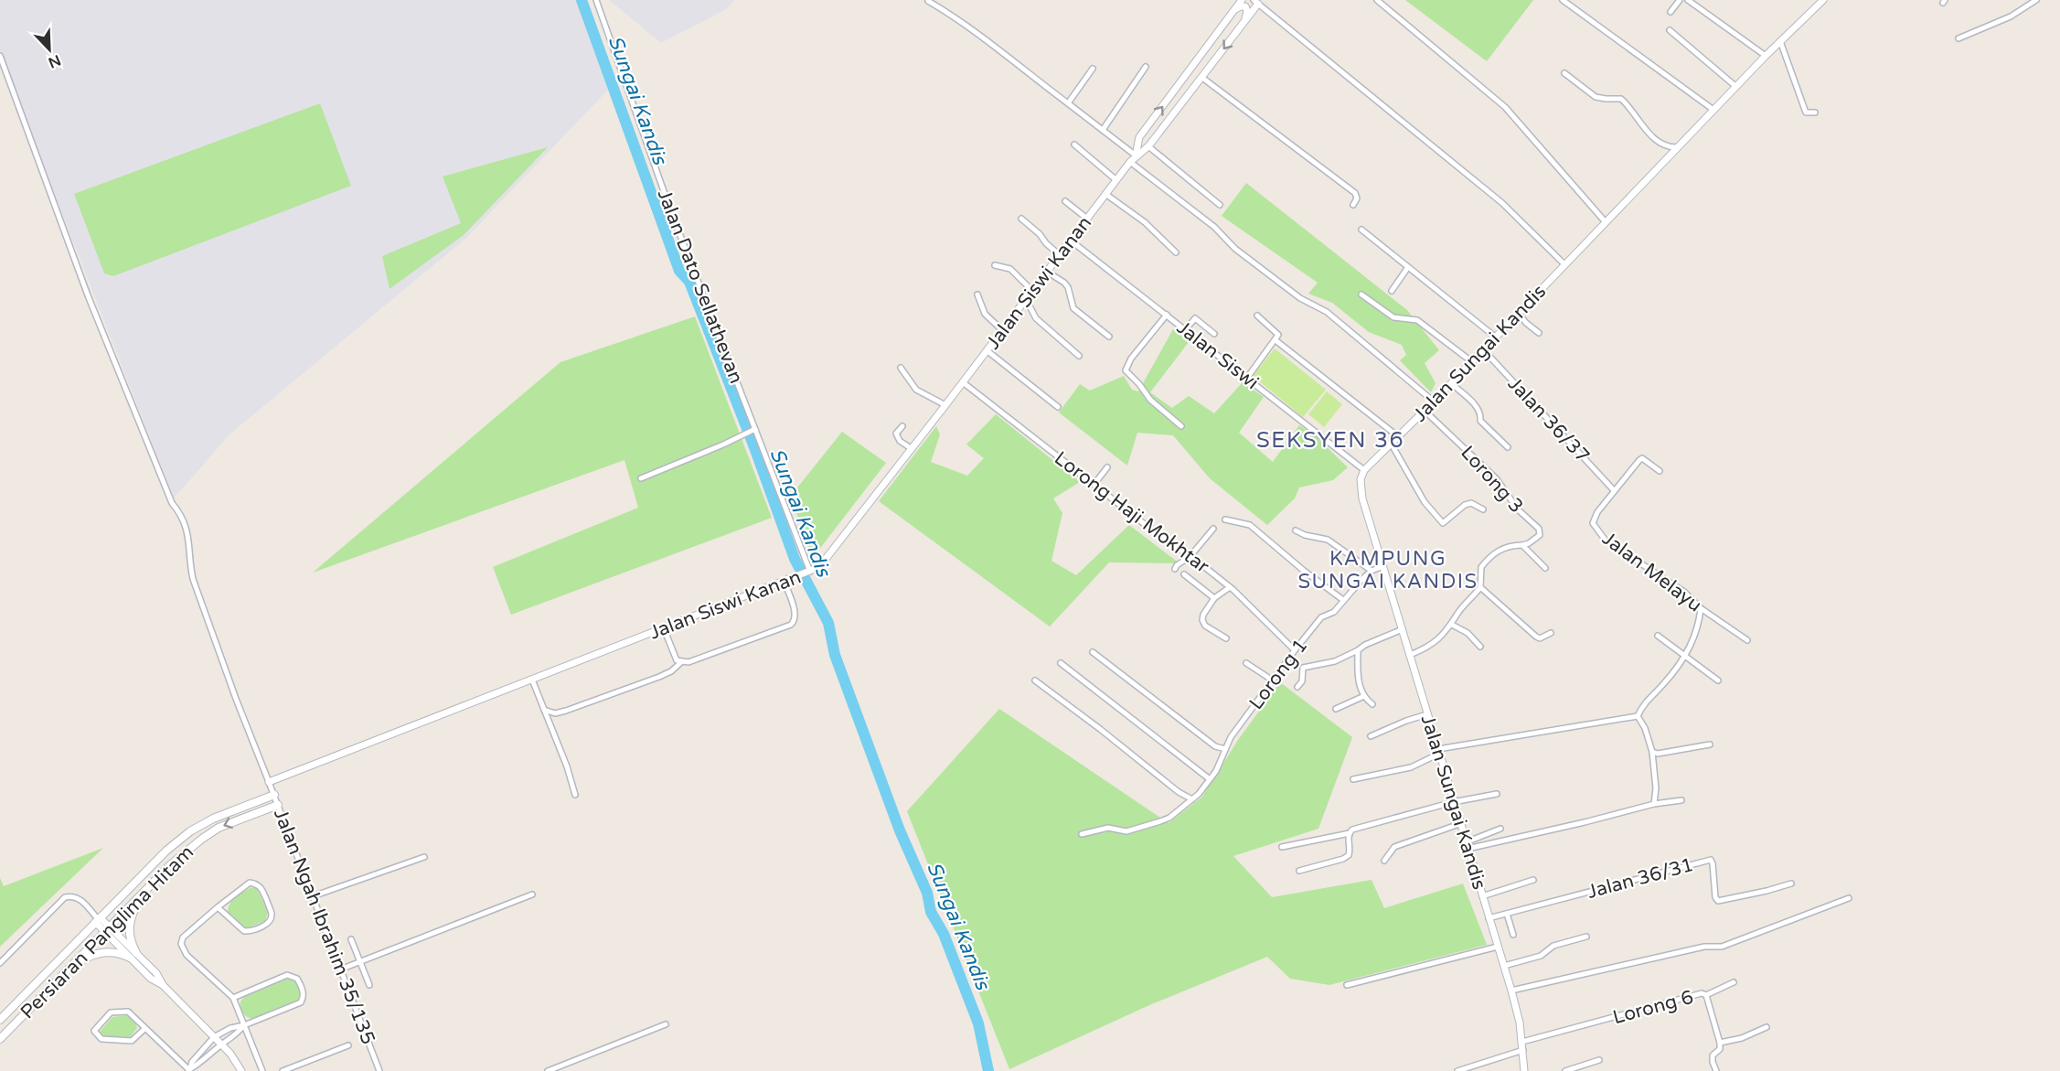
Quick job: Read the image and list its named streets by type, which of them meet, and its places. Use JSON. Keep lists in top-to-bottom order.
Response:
{
  "streets": {
    "main road": ["Persiaran Panglima Hitam"],
    "street": [
      "Jalan Siswi Kanan",
      "Jalan Dato Sellathevan",
      "Jalan Sungai Kandis",
      "Jalan Siswi",
      "Jalan 36/37",
      "Lorong 3",
      "Lorong Haji Mokhtar",
      "Jalan Melayu",
      "Lorong 1",
      "Jalan 36/31",
      "Jalan Ngah Ibrahim 35/135",
      "Lorong 6"
    ]
  },
  "crossings": [
    ["Jalan Siswi Kanan", "Jalan Dato Sellathevan"],
    ["Jalan Siswi Kanan", "Jalan Siswi"],
    ["Jalan Siswi Kanan", "Lorong Haji Mokhtar"],
    ["Jalan Siswi Kanan", "Jalan Ngah Ibrahim 35/135"],
    ["Jalan Sungai Kandis", "Jalan Siswi"],
    ["Jalan Sungai Kandis", "Jalan 36/37"],
    ["Jalan Sungai Kandis", "Lorong 3"],
    ["Jalan Sungai Kandis", "Lorong 1"],
    ["Jalan Sungai Kandis", "Jalan 36/31"],
    ["Jalan Sungai Kandis", "Lorong 6"],
    ["Jalan 36/37", "Jalan Melayu"],
    ["Lorong Haji Mokhtar", "Lorong 1"],
    ["Jalan Ngah Ibrahim 35/135", "Persiaran Panglima Hitam"]
  ],
  "districts": ["SEKSYEN 36", "KAMPUNG SUNGAI KANDIS"],
  "water": ["Sungai Kandis"],
  "north": "bottom right"
}
